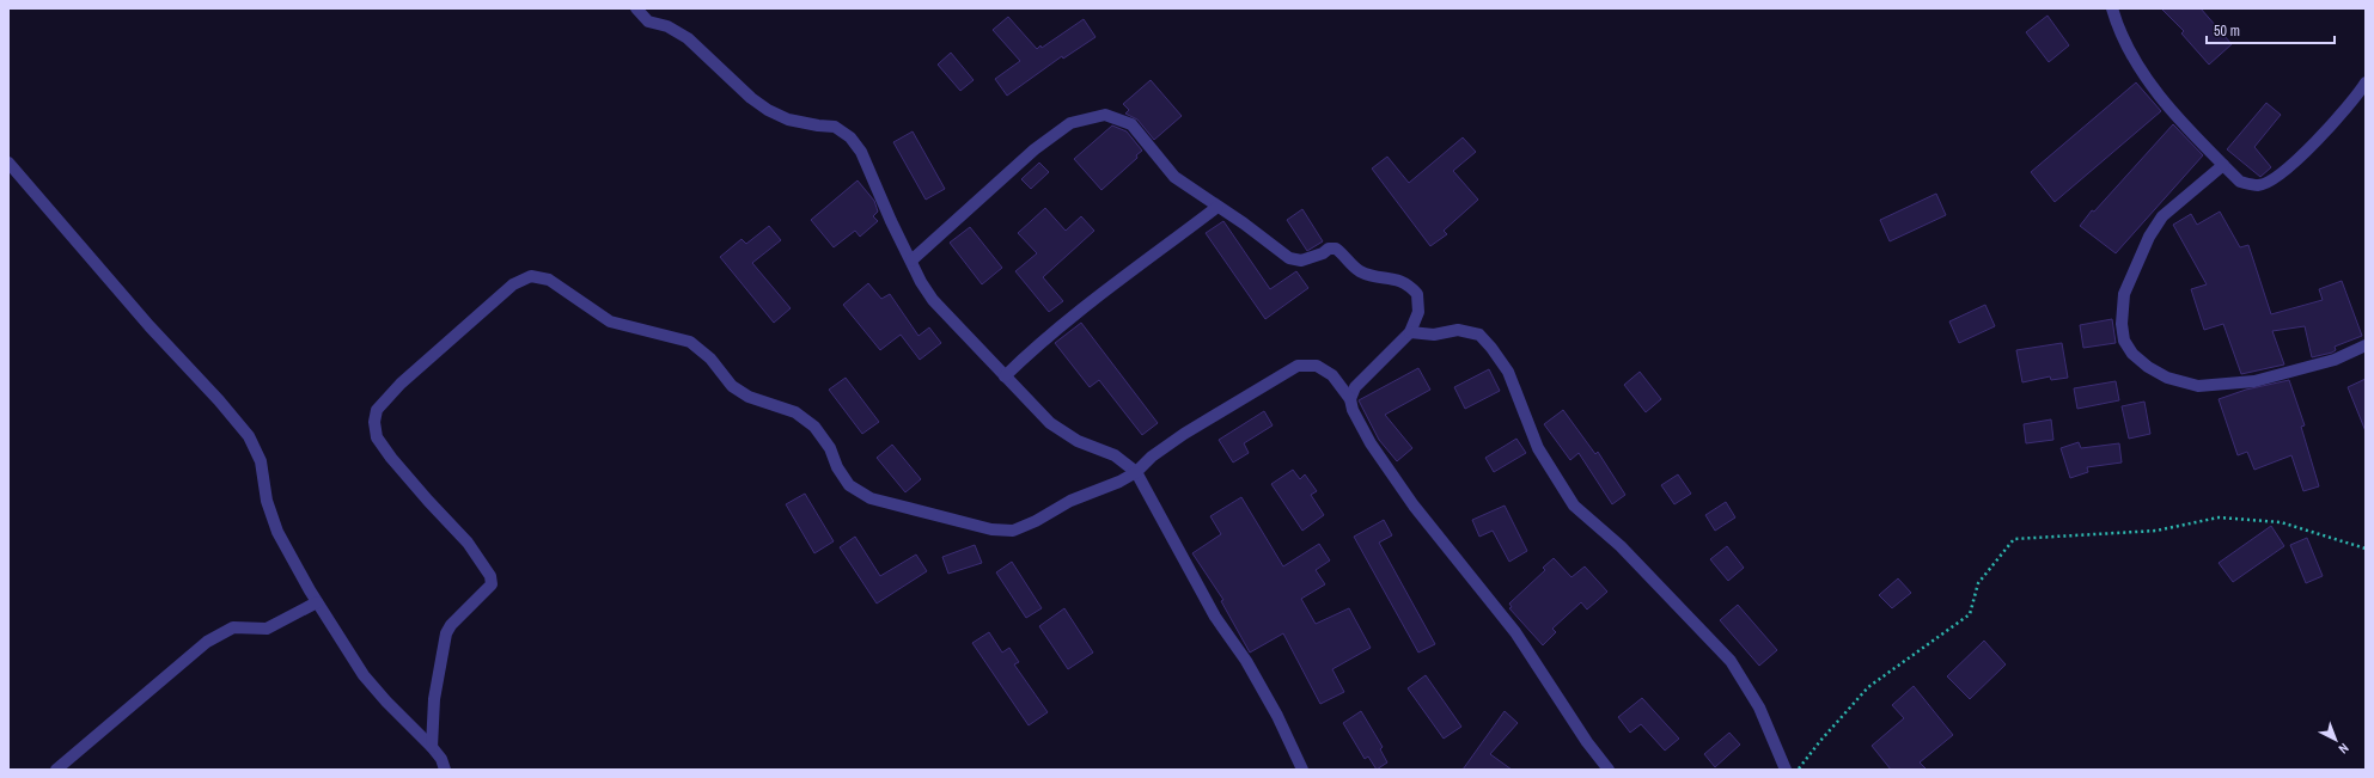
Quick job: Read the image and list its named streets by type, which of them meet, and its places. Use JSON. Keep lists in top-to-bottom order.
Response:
{
  "scale_bar": "50 m",
  "north": "bottom right"
}
